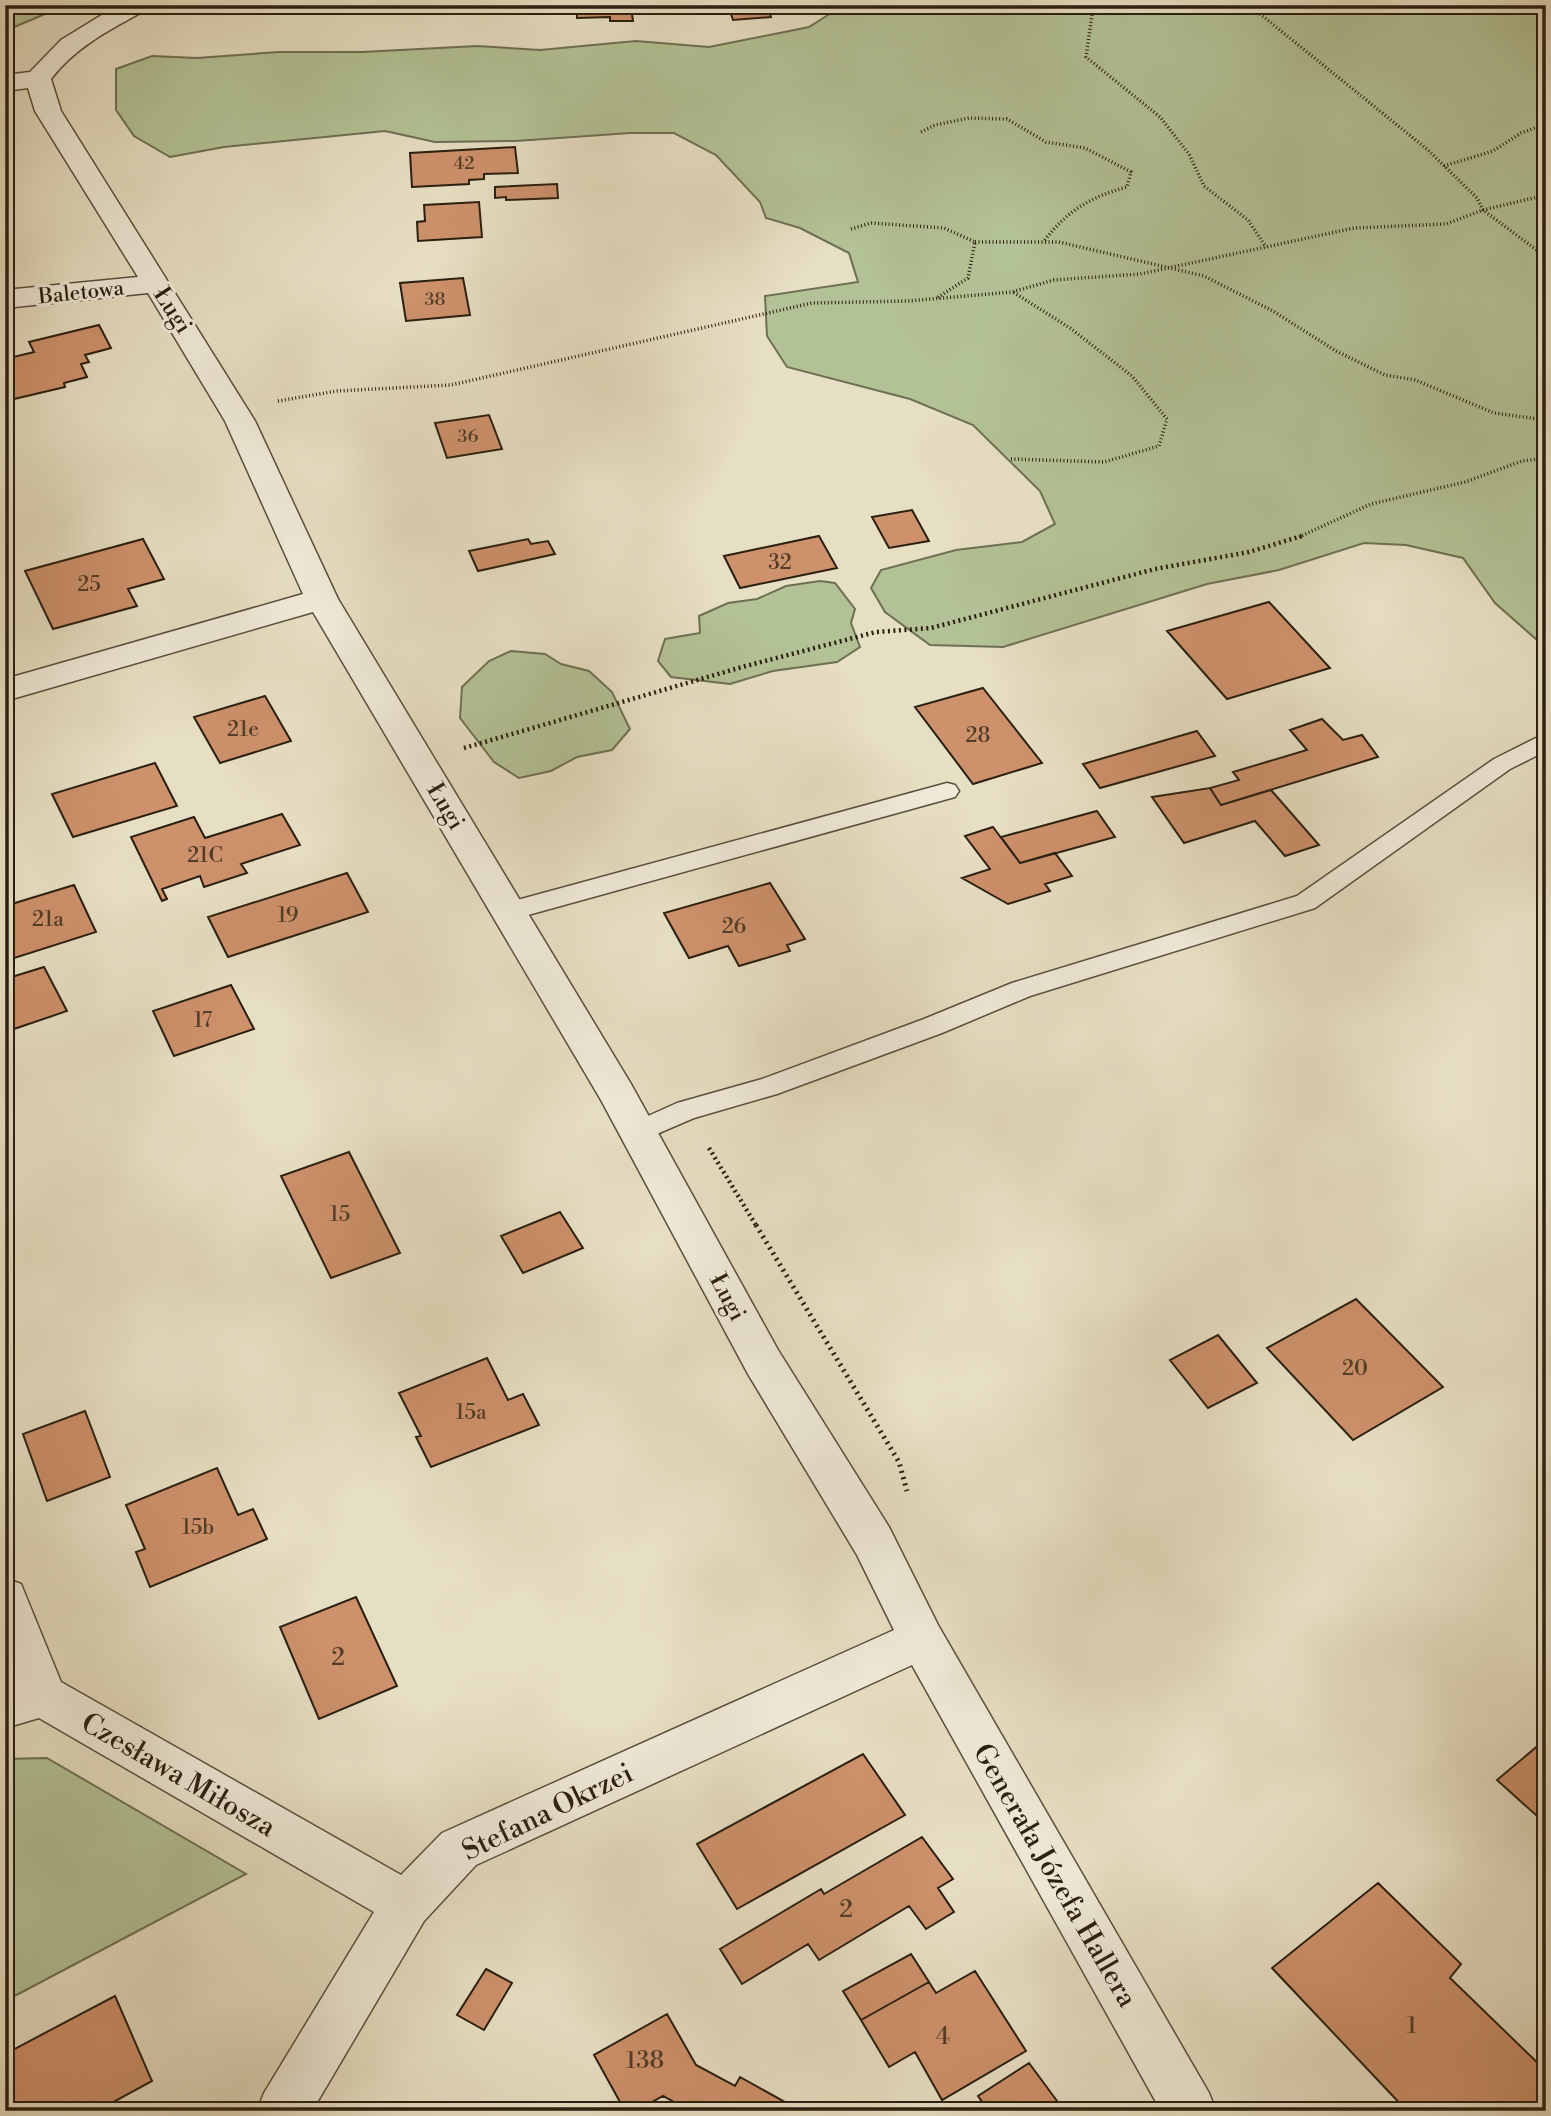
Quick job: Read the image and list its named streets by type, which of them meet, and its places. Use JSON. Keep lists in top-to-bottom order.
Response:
{
  "streets": {
    "street": [
      "Baletowa",
      "Ługi",
      "Czesława Miłosza",
      "Stefana Okrzei",
      "Generała Józefa Hallera"
    ]
  },
  "crossings": [
    ["Baletowa", "Ługi"],
    ["Ługi", "Stefana Okrzei"],
    ["Ługi", "Generała Józefa Hallera"],
    ["Czesława Miłosza", "Stefana Okrzei"],
    ["Stefana Okrzei", "Generała Józefa Hallera"]
  ],
  "house_numbers": [
    "42",
    "38",
    "36",
    "32",
    "25",
    "21e",
    "28",
    "21C",
    "19",
    "21a",
    "26",
    "17",
    "15",
    "20",
    "15a",
    "15b",
    "2",
    "2",
    "1",
    "4",
    "138"
  ]
}
